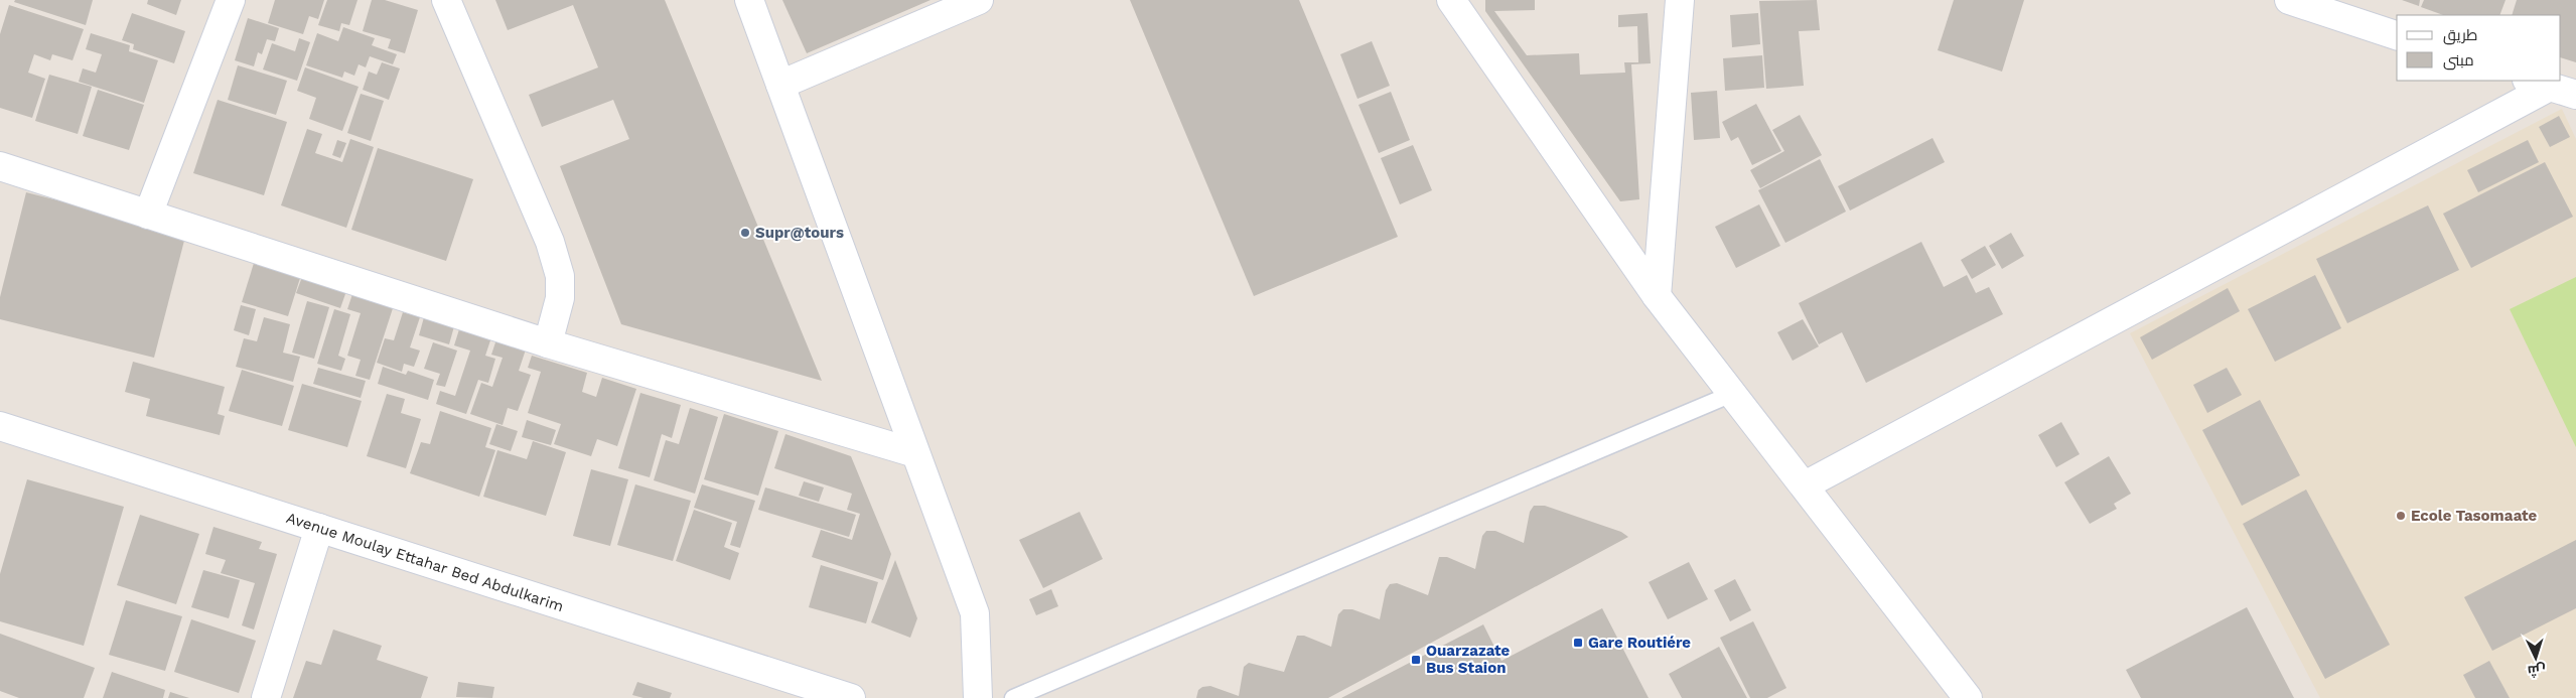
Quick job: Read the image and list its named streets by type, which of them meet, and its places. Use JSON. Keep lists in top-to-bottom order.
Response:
{
  "streets": {
    "street": ["Avenue Moulay Ettahar Bed Abdulkarim"]
  },
  "places": {
    "other": ["Supr@tours", "Ecole Tasomaate"],
    "transit": ["Gare Routiére", "Ouarzazate Bus Staion"]
  },
  "legend": ["طريق", "مبنى"],
  "north": "bottom"
}
